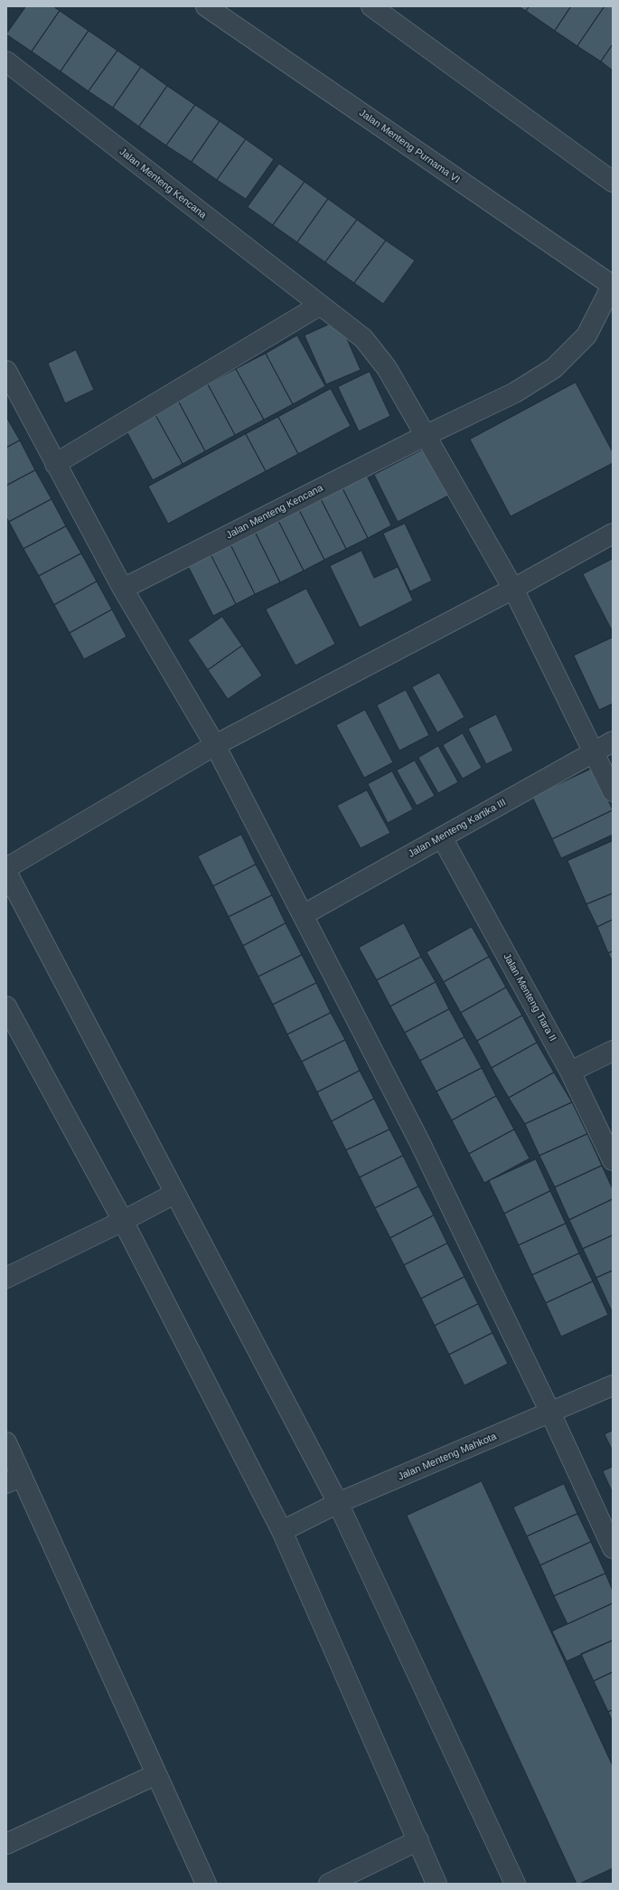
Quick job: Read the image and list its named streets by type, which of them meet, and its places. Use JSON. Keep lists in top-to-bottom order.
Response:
{
  "streets": {
    "street": [
      "Jalan Menteng Purnama VI",
      "Jalan Menteng Kencana",
      "Jalan Menteng Kartika III",
      "Jalan Menteng Tiara II",
      "Jalan Menteng Mahkota"
    ]
  },
  "crossings": [
    ["Jalan Menteng Purnama VI", "Jalan Menteng Kencana"],
    ["Jalan Menteng Kencana", "Jalan Menteng Kartika III"],
    ["Jalan Menteng Kartika III", "Jalan Menteng Tiara II"]
  ]
}
